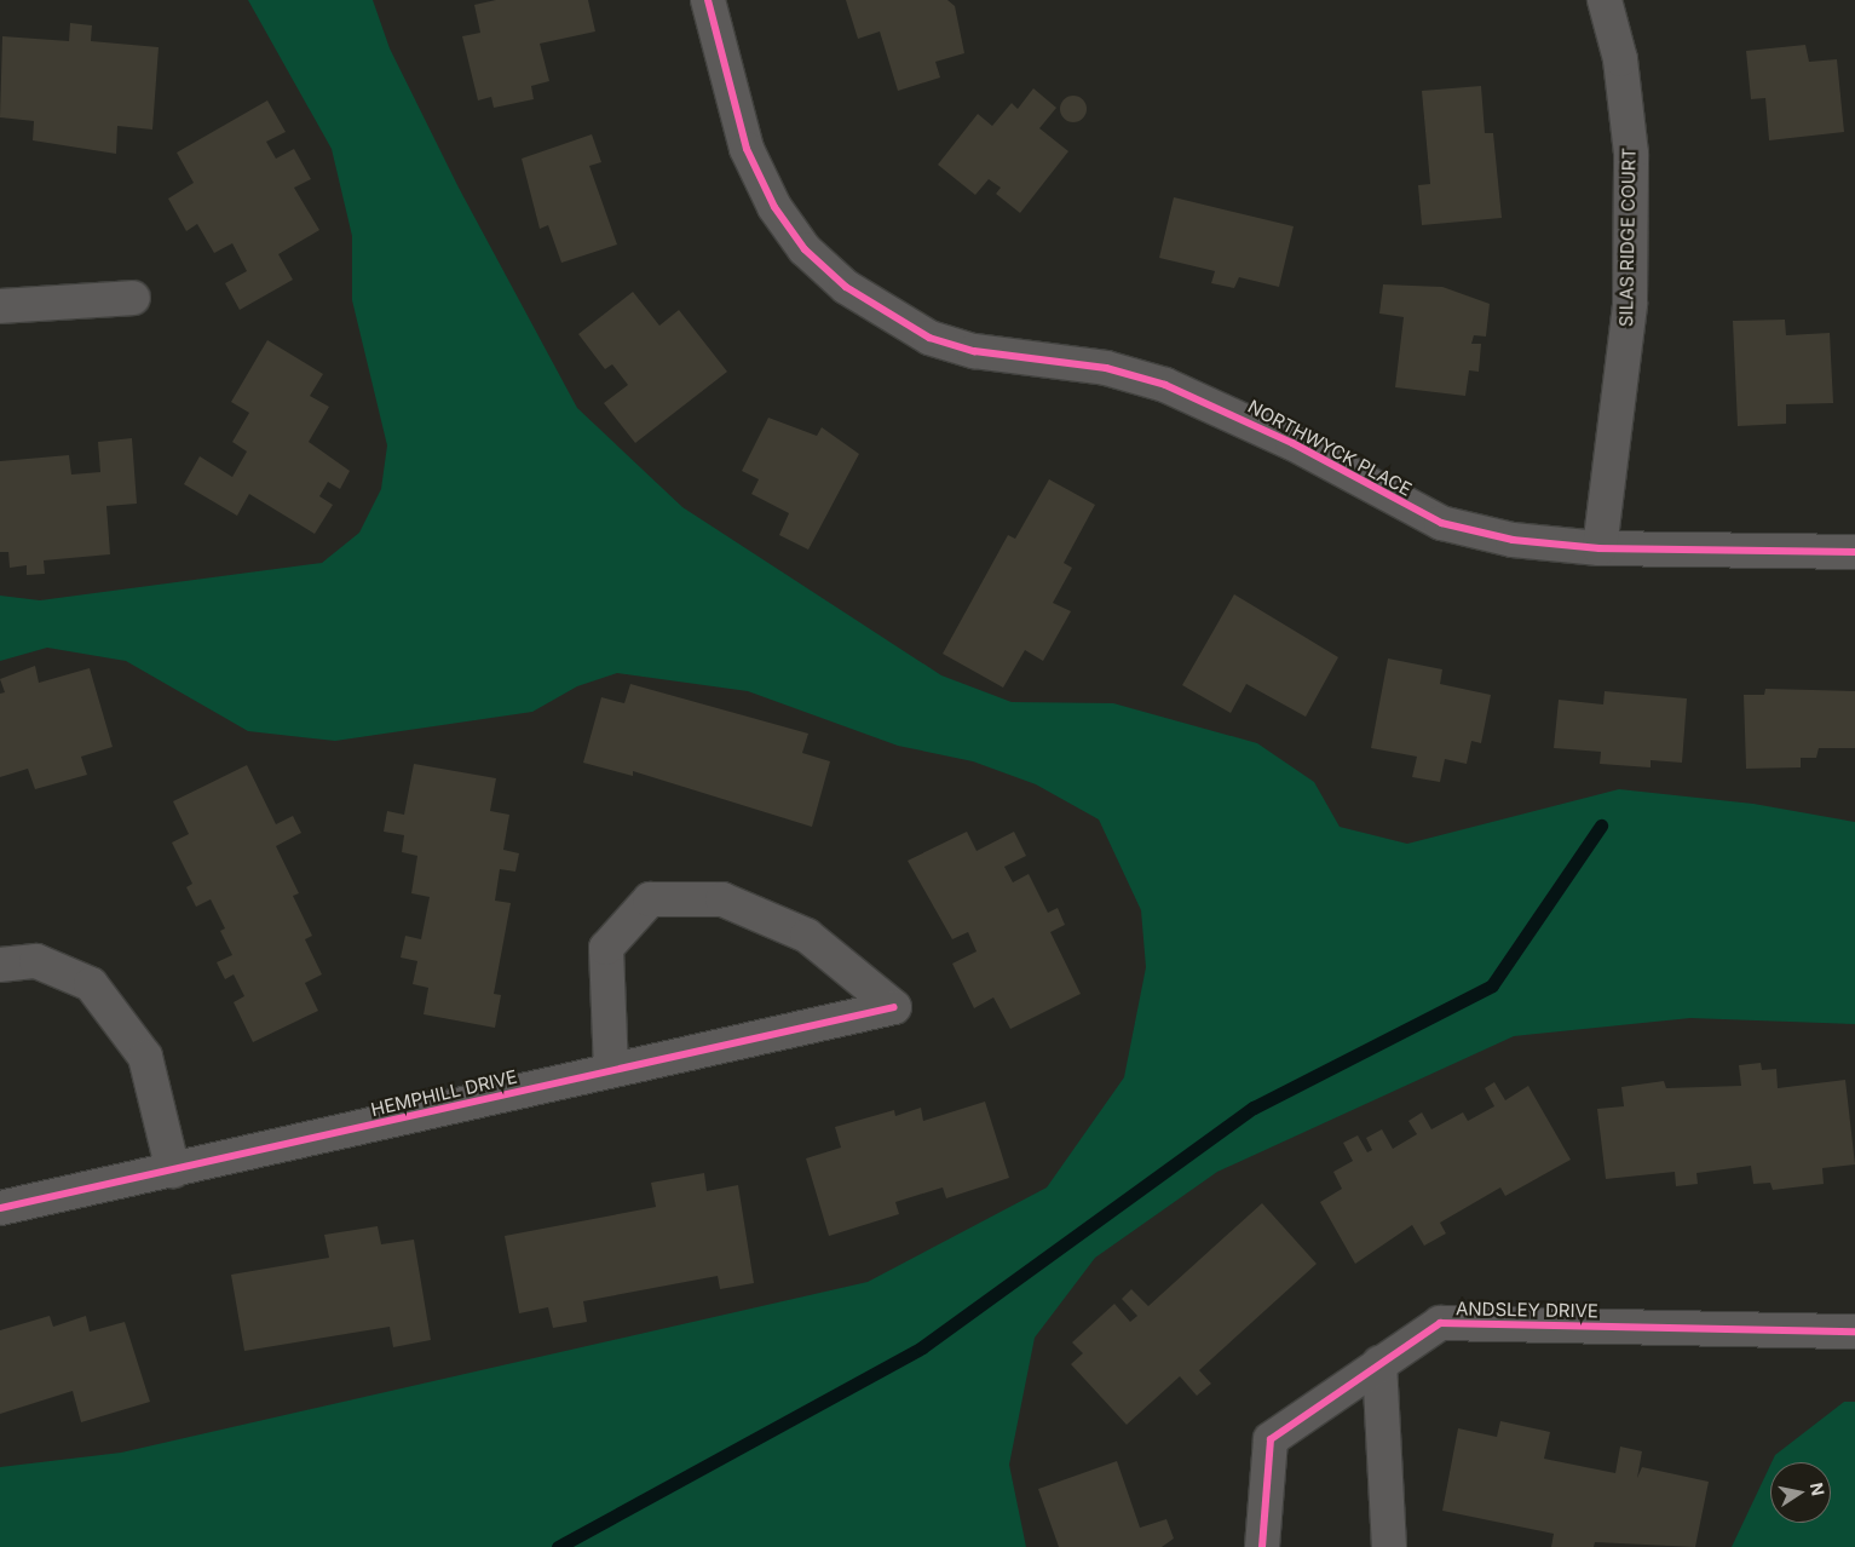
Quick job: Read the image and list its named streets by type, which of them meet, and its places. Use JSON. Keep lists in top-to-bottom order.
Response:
{
  "streets": {
    "street": [
      "SILAS RIDGE COURT",
      "NORTHWYCK PLACE",
      "HEMPHILL DRIVE",
      "ANDSLEY DRIVE"
    ]
  },
  "crossings": [
    ["SILAS RIDGE COURT", "NORTHWYCK PLACE"]
  ],
  "north": "right"
}
